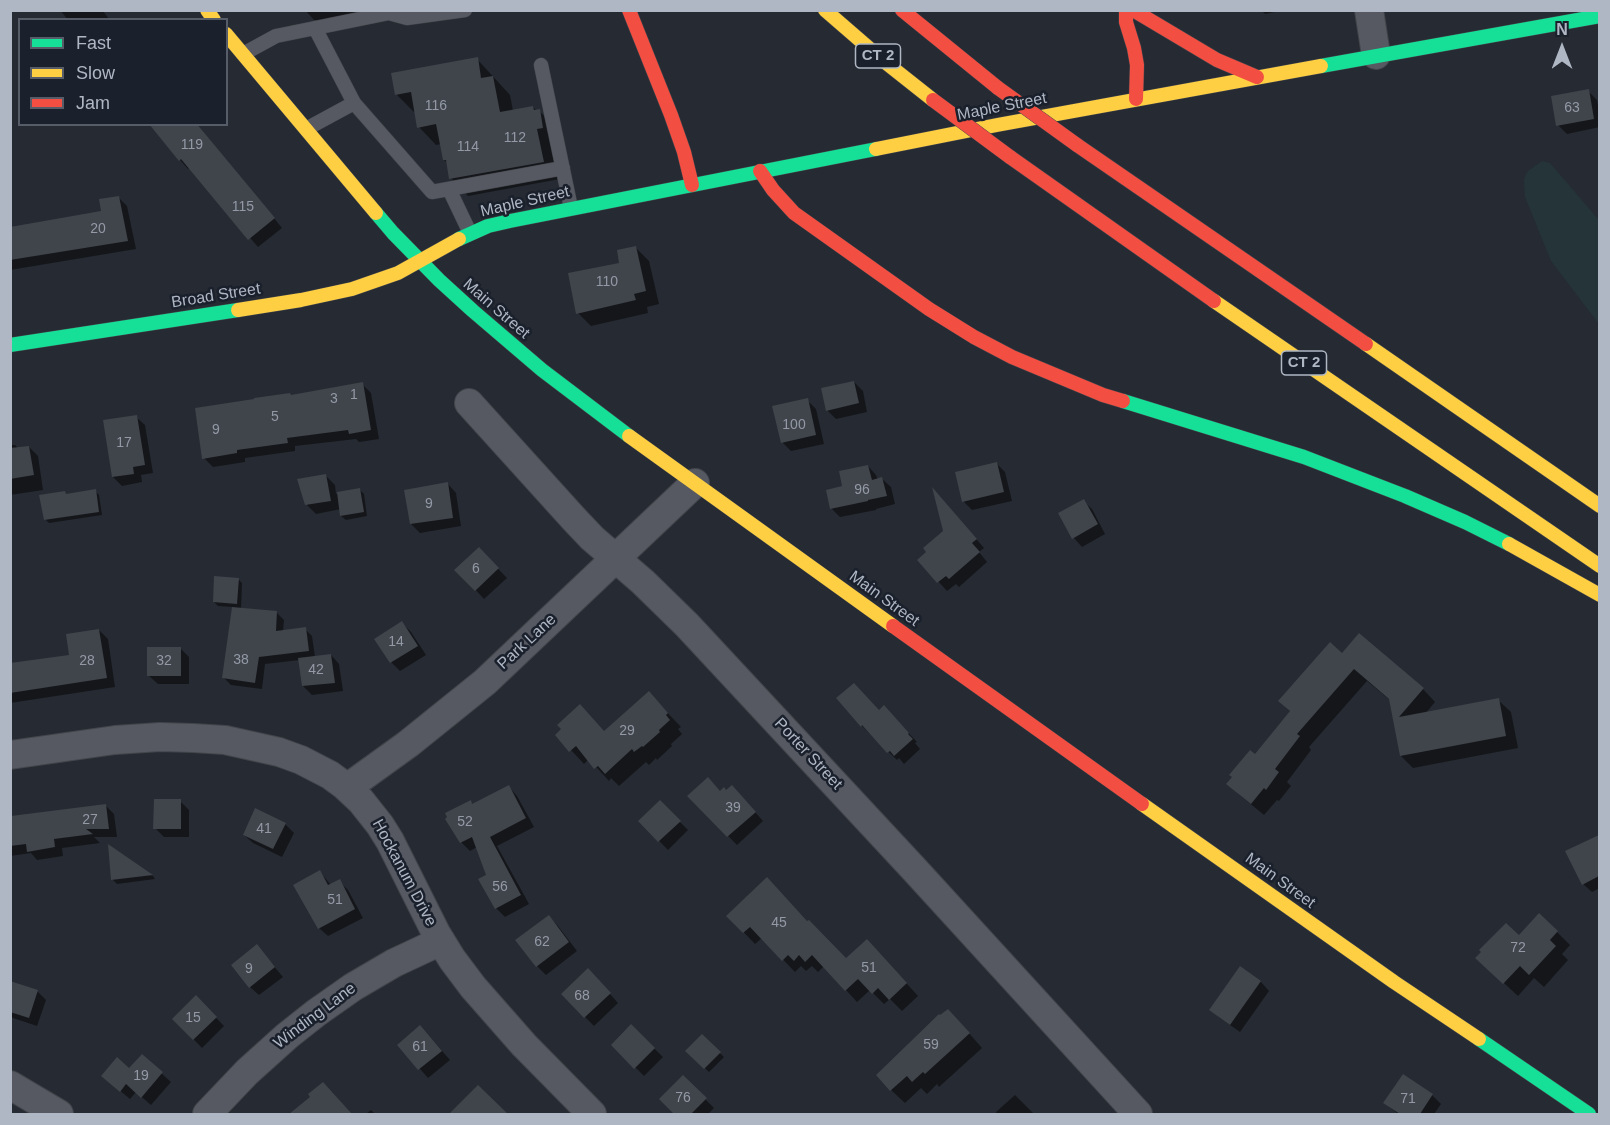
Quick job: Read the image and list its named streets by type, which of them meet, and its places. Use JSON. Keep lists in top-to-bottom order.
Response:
{
  "streets": {
    "main road": [
      "CT 2",
      "Maple Street",
      "Broad Street",
      "Main Street"
    ],
    "street": [
      "Park Lane",
      "Porter Street",
      "Hockanum Drive",
      "Winding Lane"
    ]
  },
  "crossings": [
    ["Maple Street", "Broad Street"],
    ["Maple Street", "Main Street"],
    ["Broad Street", "Main Street"],
    ["Main Street", "Park Lane"],
    ["Park Lane", "Porter Street"],
    ["Park Lane", "Hockanum Drive"],
    ["Hockanum Drive", "Winding Lane"]
  ],
  "house_numbers": [
    "116",
    "63",
    "112",
    "119",
    "114",
    "115",
    "20",
    "110",
    "1",
    "3",
    "5",
    "100",
    "9",
    "17",
    "96",
    "9",
    "6",
    "14",
    "38",
    "28",
    "32",
    "42",
    "29",
    "39",
    "27",
    "52",
    "41",
    "56",
    "51",
    "45",
    "62",
    "72",
    "51",
    "9",
    "68",
    "15",
    "59",
    "61",
    "19",
    "76",
    "71"
  ],
  "legend": ["Fast", "Slow", "Jam"],
  "north": "top"
}
